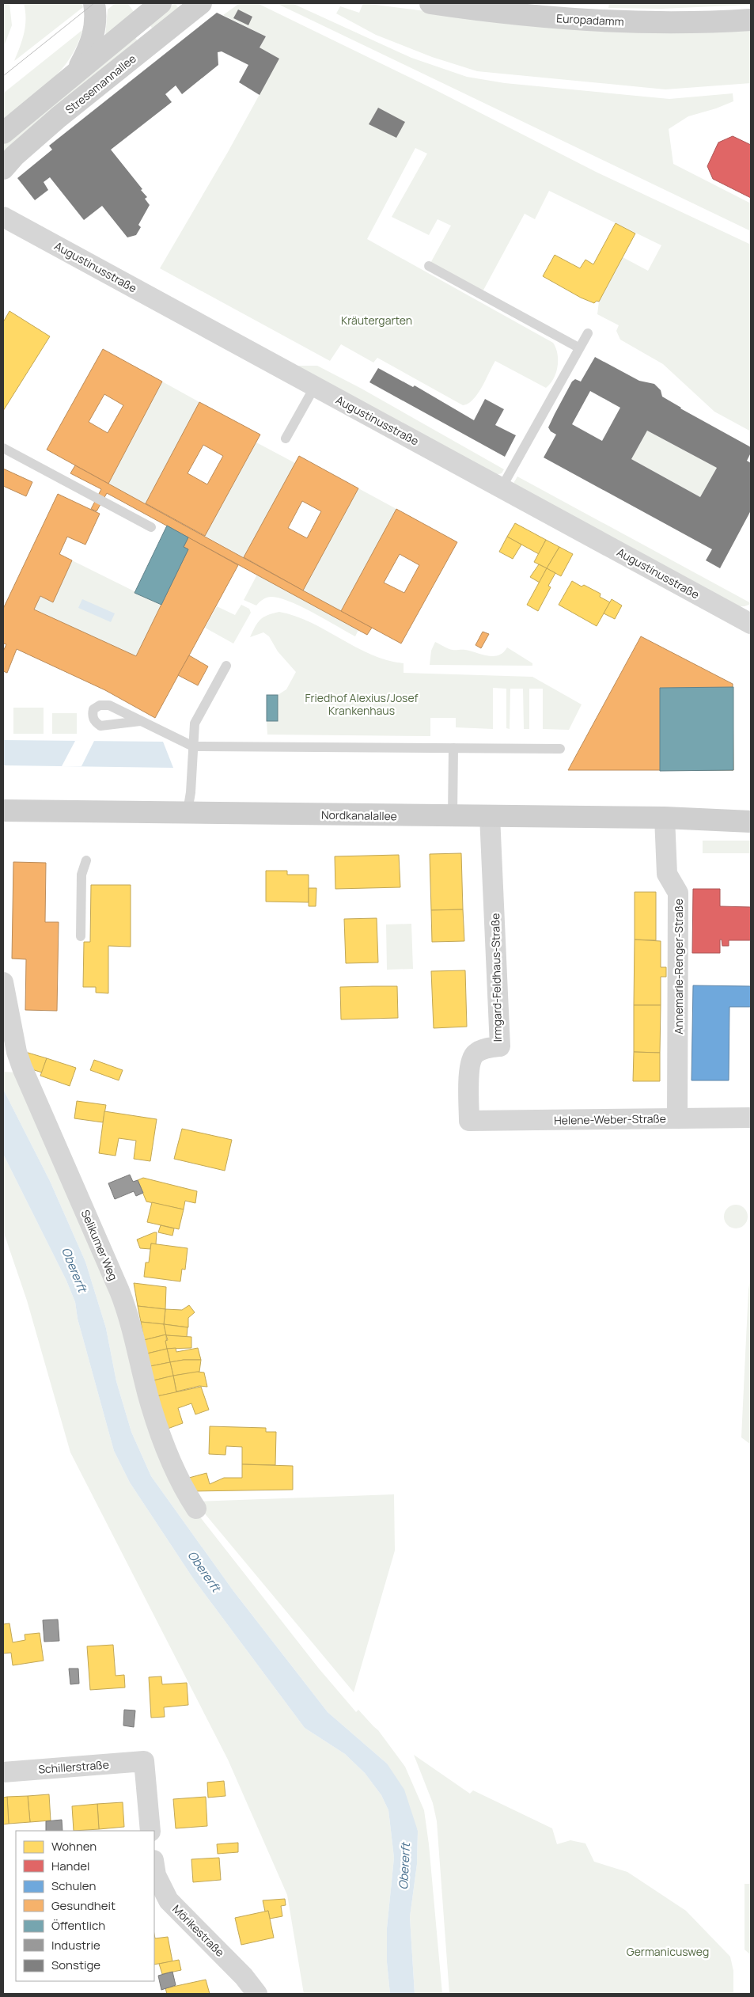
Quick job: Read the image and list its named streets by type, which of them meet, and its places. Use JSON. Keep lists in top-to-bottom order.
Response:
{
  "streets": {
    "main road": ["Europadamm", "Stresemannallee", "Nordkanalallee"],
    "street": [
      "Augustinusstraße",
      "Annemarie-Renger-Straße",
      "Irmgard-Feldhaus-Straße",
      "Helene-Weber-Straße",
      "Selikumer Weg",
      "Schillerstraße",
      "Mörikestraße"
    ]
  },
  "crossings": [
    ["Nordkanalallee", "Annemarie-Renger-Straße"],
    ["Nordkanalallee", "Irmgard-Feldhaus-Straße"],
    ["Annemarie-Renger-Straße", "Helene-Weber-Straße"],
    ["Irmgard-Feldhaus-Straße", "Helene-Weber-Straße"]
  ],
  "water": ["Obererft"],
  "parks": ["Kräutergarten", "Friedhof Alexius/Josef Krankenhaus", "Germanicusweg"],
  "legend": [
    "Wohnen",
    "Handel",
    "Schulen",
    "Gesundheit",
    "Öffentlich",
    "Industrie",
    "Sonstige"
  ]
}
